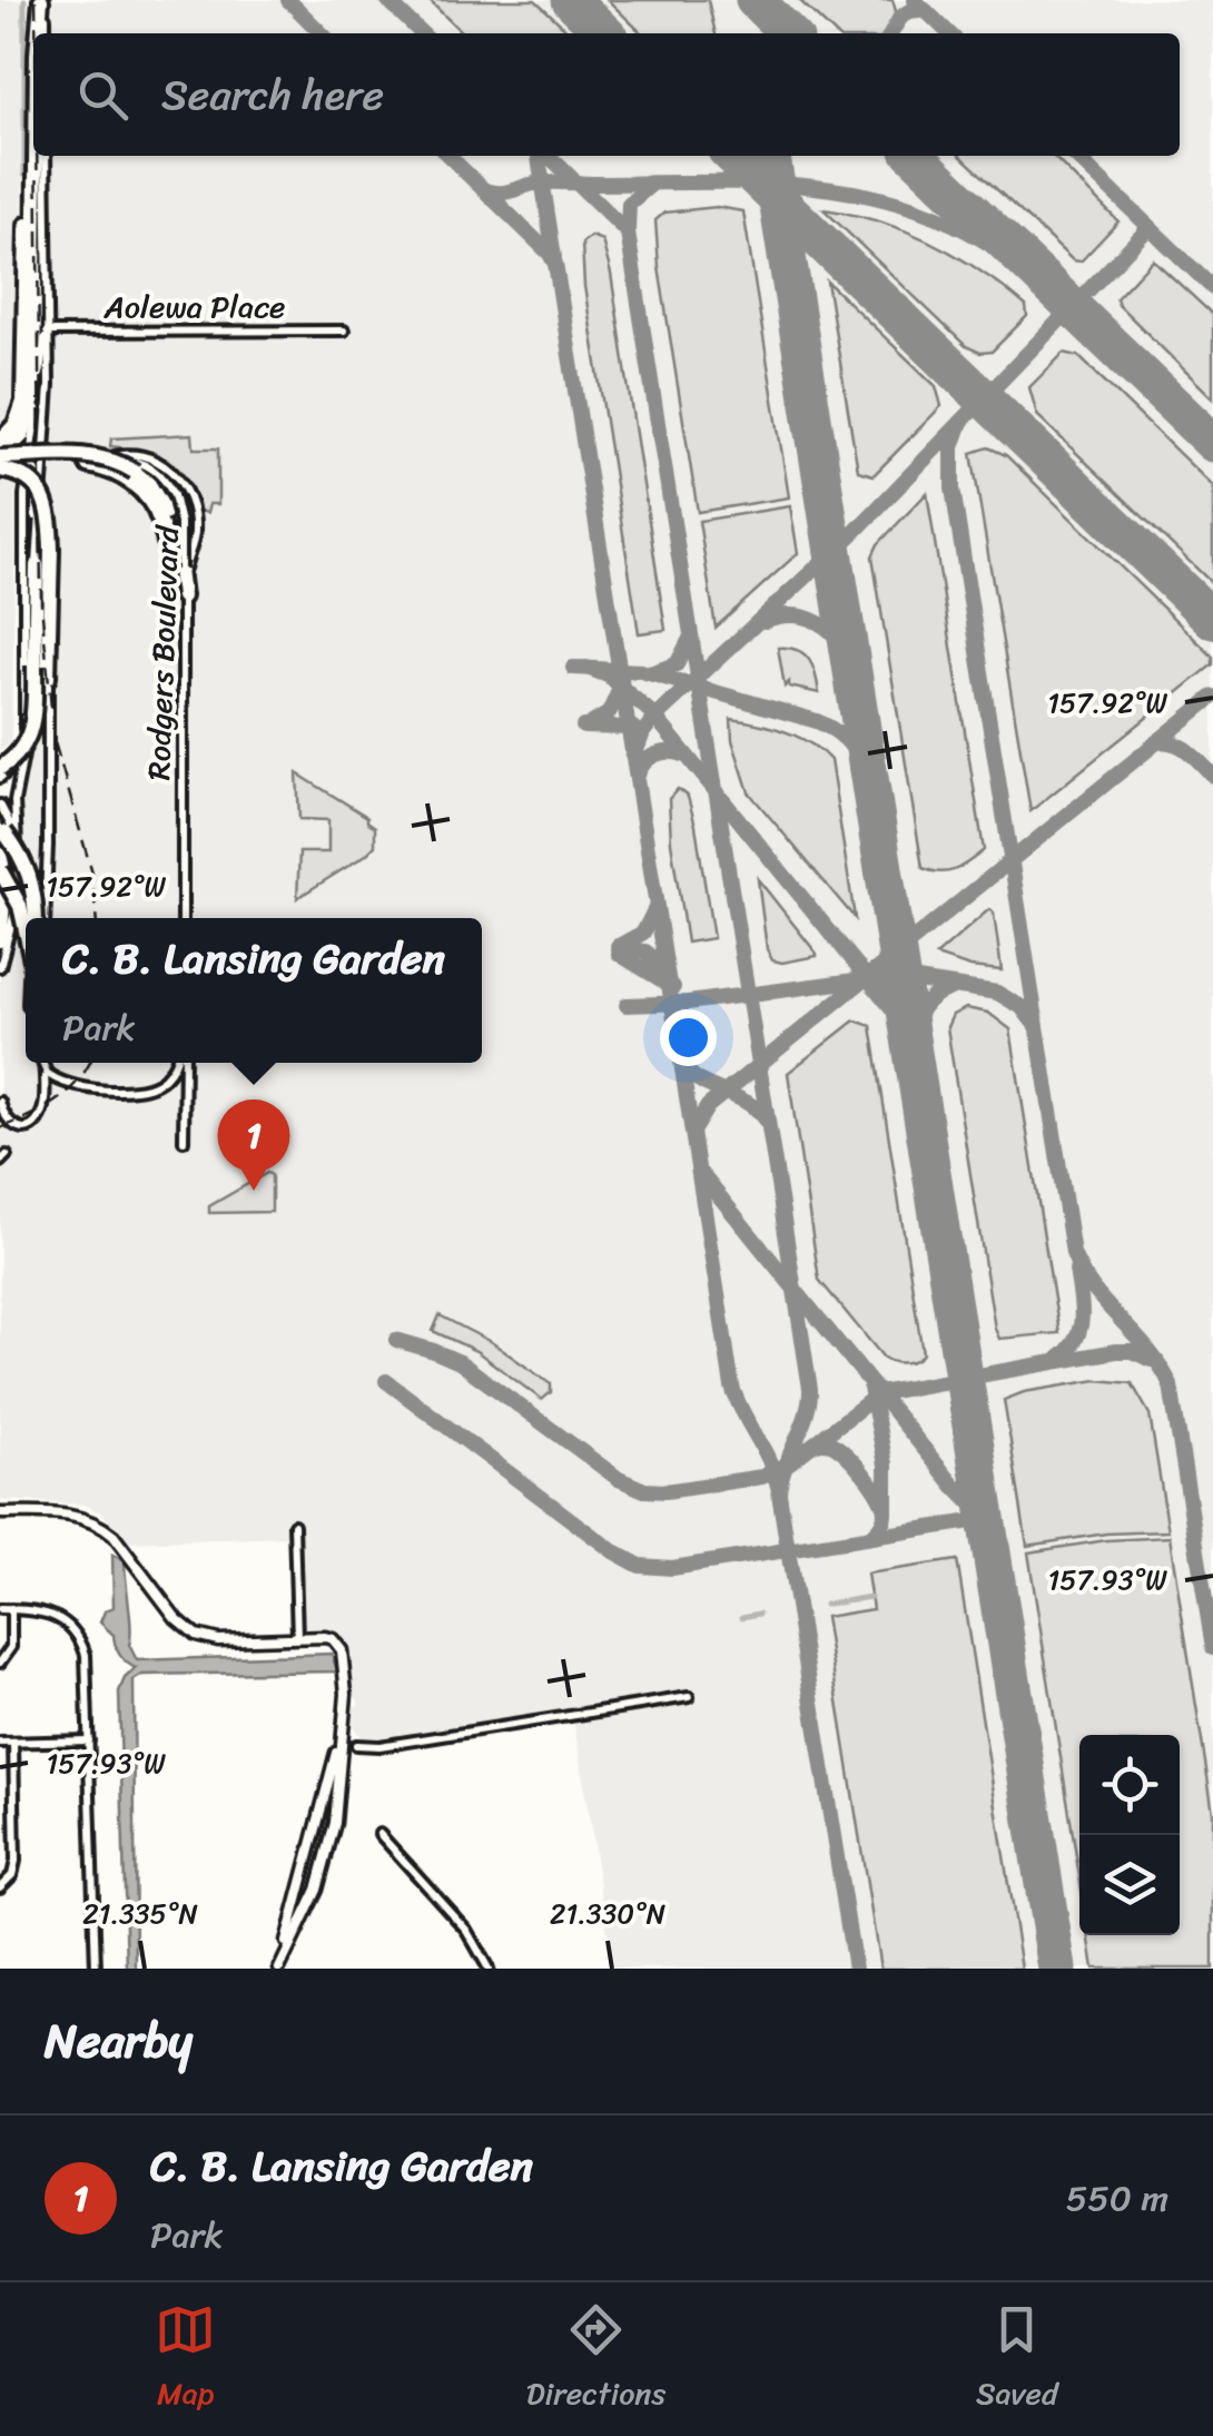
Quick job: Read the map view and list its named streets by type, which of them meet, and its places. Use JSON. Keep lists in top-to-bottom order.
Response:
{
  "streets": {
    "street": ["Aolewa Place", "Rodgers Boulevard"]
  },
  "page": {
    "search": "Search here",
    "popup": ["C. B. Lansing Garden", "Park"],
    "pins": "1",
    "heading": "Nearby",
    "list": [
      {
        "mark": "1",
        "name": "C. B. Lansing Garden",
        "note": "Park",
        "value": "550 m"
      }
    ],
    "nav": ["Map", "Directions", "Saved"]
  },
  "coordinates": [
    "157.92°W",
    "157.93°W",
    "21.335°N",
    "21.330°N"
  ]
}
